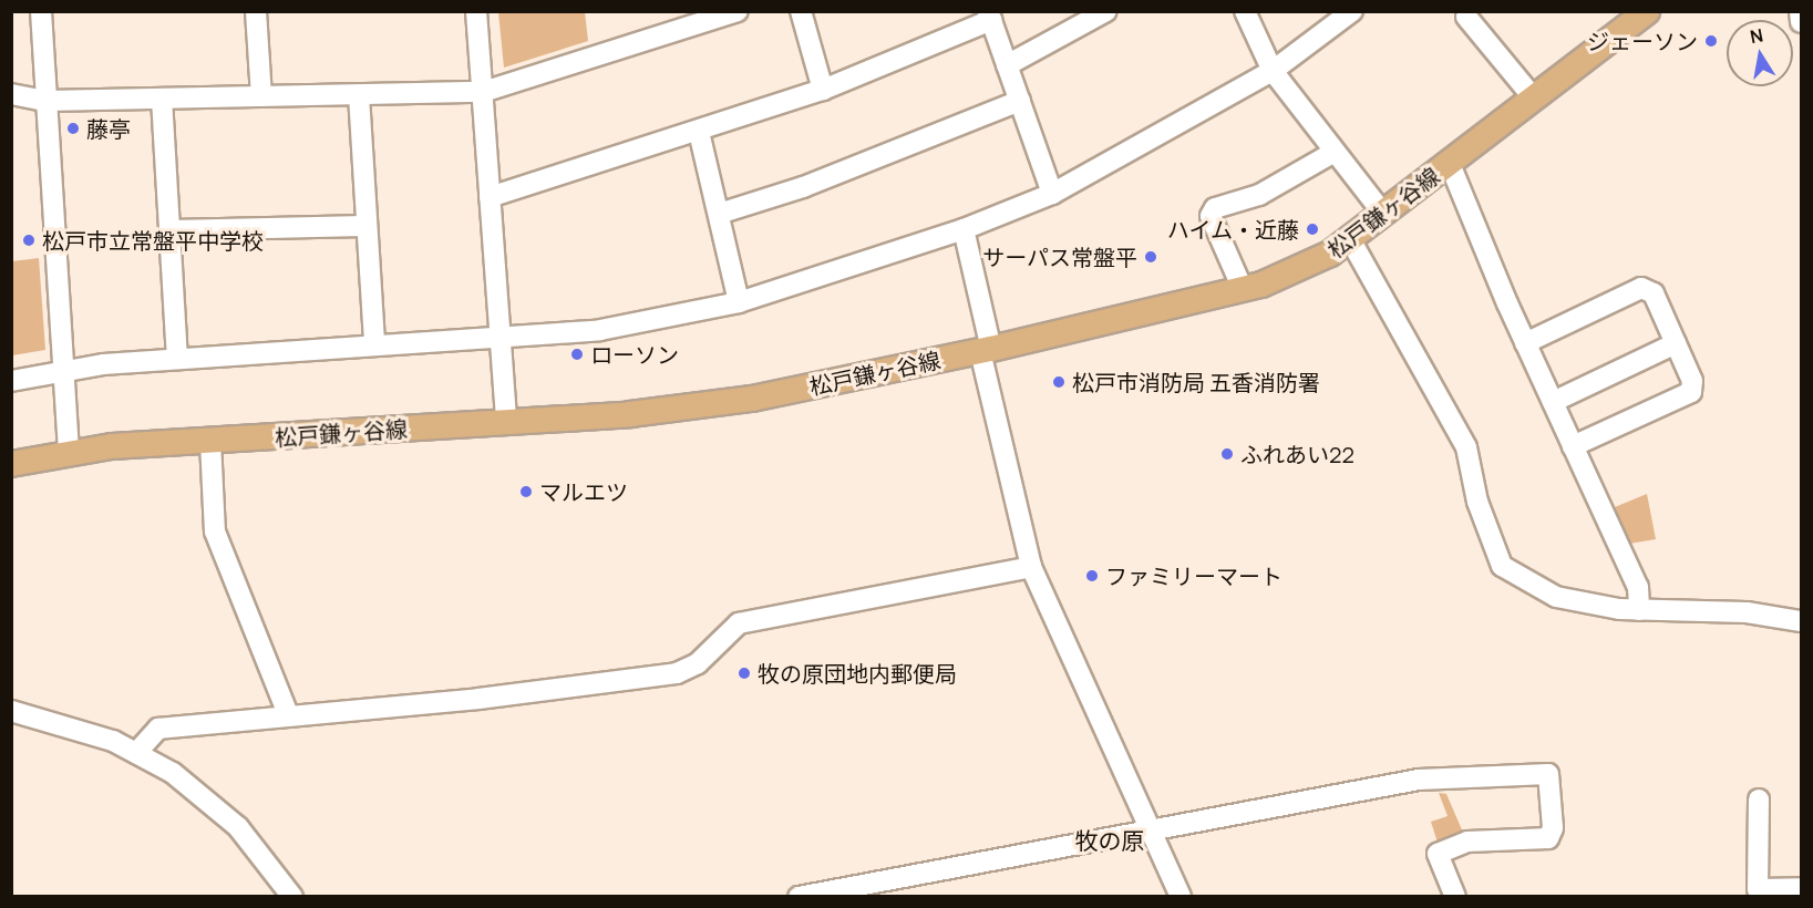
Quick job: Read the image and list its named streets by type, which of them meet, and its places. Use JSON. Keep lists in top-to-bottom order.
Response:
{
  "streets": {
    "main road": ["松戸鎌ヶ谷線"]
  },
  "districts": ["牧の原"],
  "places": [
    "ジェーソン",
    "藤亭",
    "ハイム・近藤",
    "松戸市立常盤平中学校",
    "サーパス常盤平",
    "ローソン",
    "松戸市消防局 五香消防署",
    "ふれあい22",
    "マルエツ",
    "ファミリーマート",
    "牧の原団地内郵便局"
  ],
  "north": "top"
}
